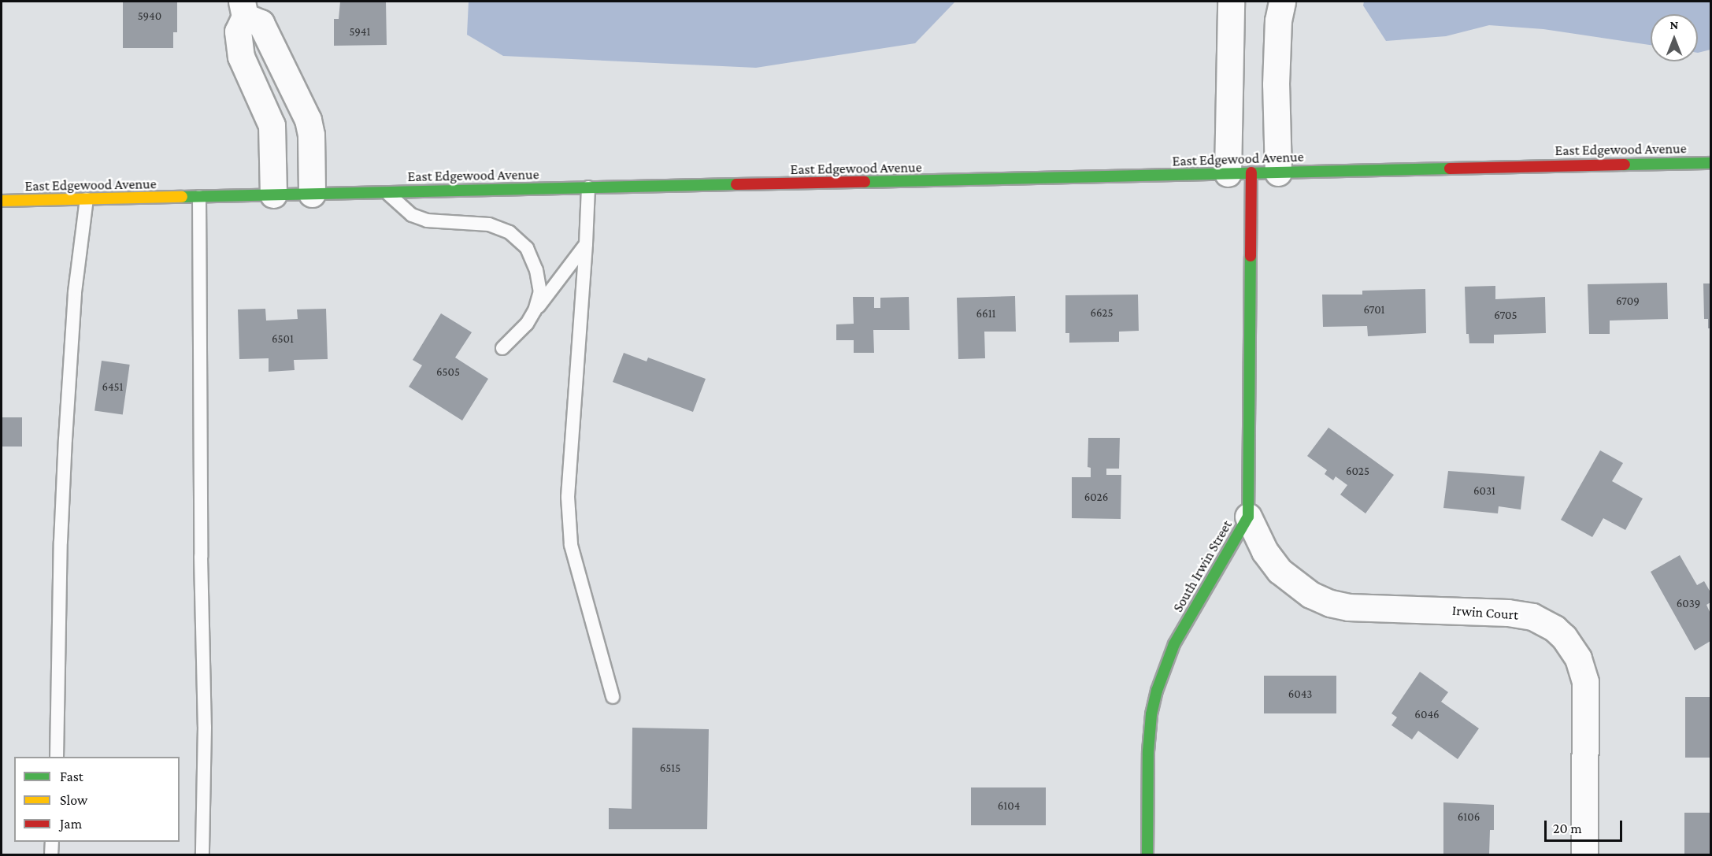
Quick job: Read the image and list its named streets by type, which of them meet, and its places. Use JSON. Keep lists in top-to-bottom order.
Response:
{
  "streets": {
    "main road": ["East Edgewood Avenue", "South Irwin Street"],
    "street": ["Irwin Court"]
  },
  "crossings": [
    ["East Edgewood Avenue", "South Irwin Street"],
    ["South Irwin Street", "Irwin Court"]
  ],
  "house_numbers": [
    "5940",
    "5941",
    "6709",
    "6701",
    "6625",
    "6611",
    "6705",
    "6501",
    "6505",
    "6451",
    "6025",
    "6031",
    "6026",
    "6039",
    "6043",
    "6046",
    "6515",
    "6104",
    "6106"
  ],
  "legend": ["Fast", "Slow", "Jam"],
  "scale_bar": "20 m",
  "north": "top"
}
